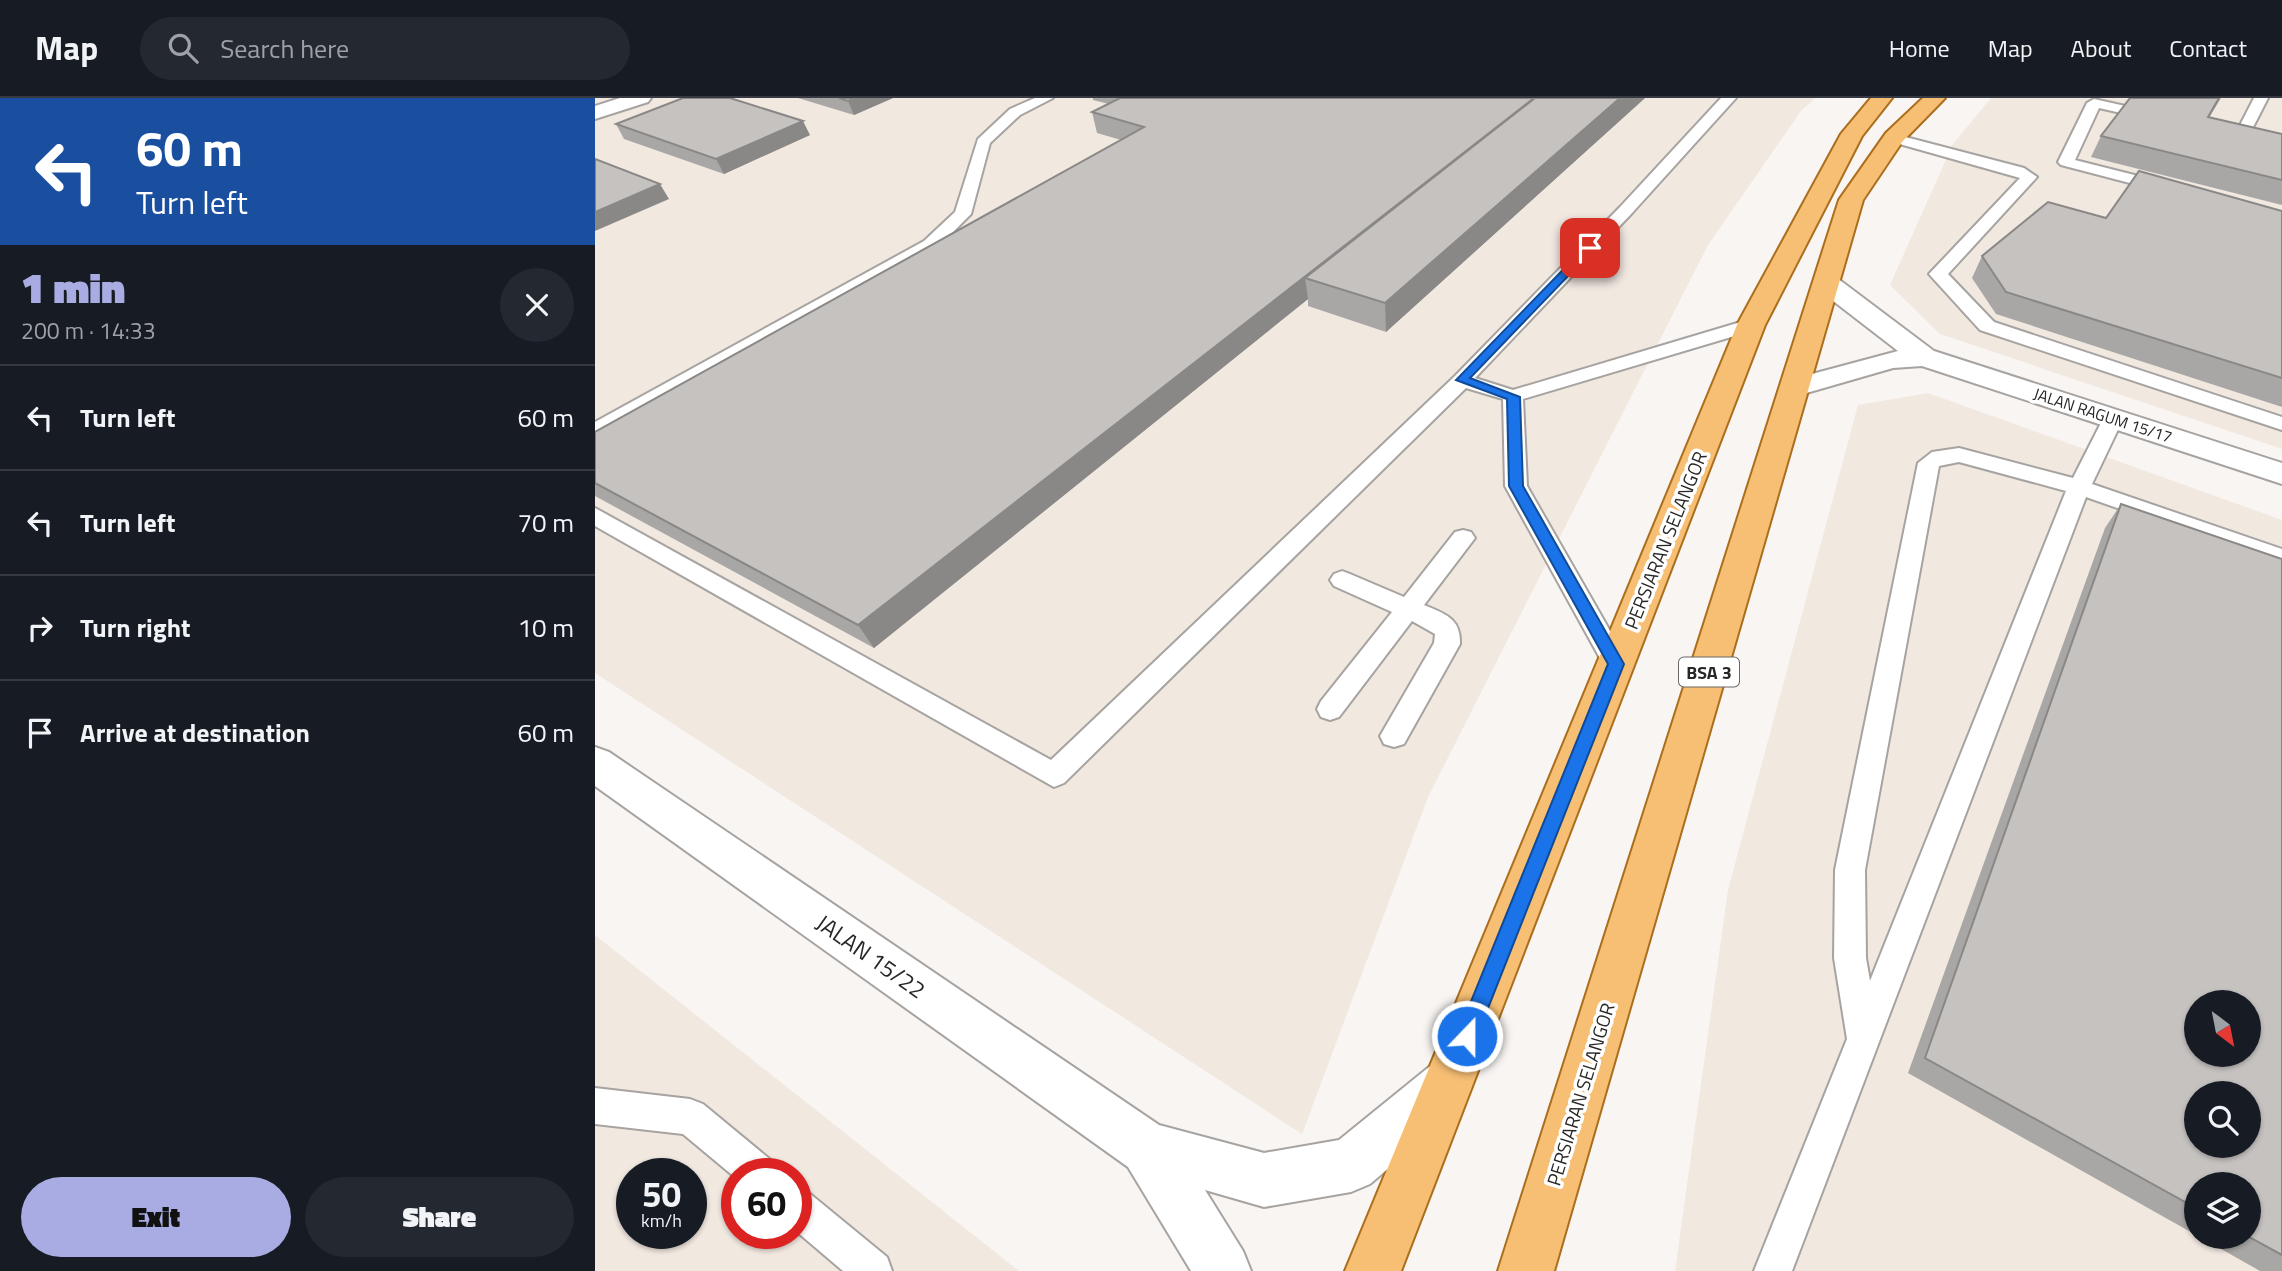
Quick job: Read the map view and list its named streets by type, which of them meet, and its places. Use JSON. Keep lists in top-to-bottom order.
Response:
{
  "streets": {
    "main road": ["PERSIARAN SELANGOR", "BSA 3"],
    "street": ["JALAN RAGUM 15/17", "JALAN 15/22"]
  },
  "crossings": [
    ["JALAN RAGUM 15/17", "PERSIARAN SELANGOR"],
    ["PERSIARAN SELANGOR", "JALAN 15/22"]
  ],
  "north": "bottom right",
  "page": {
    "header": "Map",
    "search": "Search here",
    "nav": [
      "Home",
      "Map",
      "About",
      "Contact"
    ],
    "turn": ["60 m", "Turn left"],
    "heading": ["1 min", "200 m · 14:33"],
    "list": [
      {
        "name": "Turn left",
        "value": "60 m"
      },
      {
        "name": "Turn left",
        "value": "70 m"
      },
      {
        "name": "Turn right",
        "value": "10 m"
      },
      {
        "name": "Arrive at destination",
        "value": "60 m"
      }
    ],
    "speed": "50 km/h",
    "limit": "60",
    "buttons": ["Exit", "Share"]
  }
}
